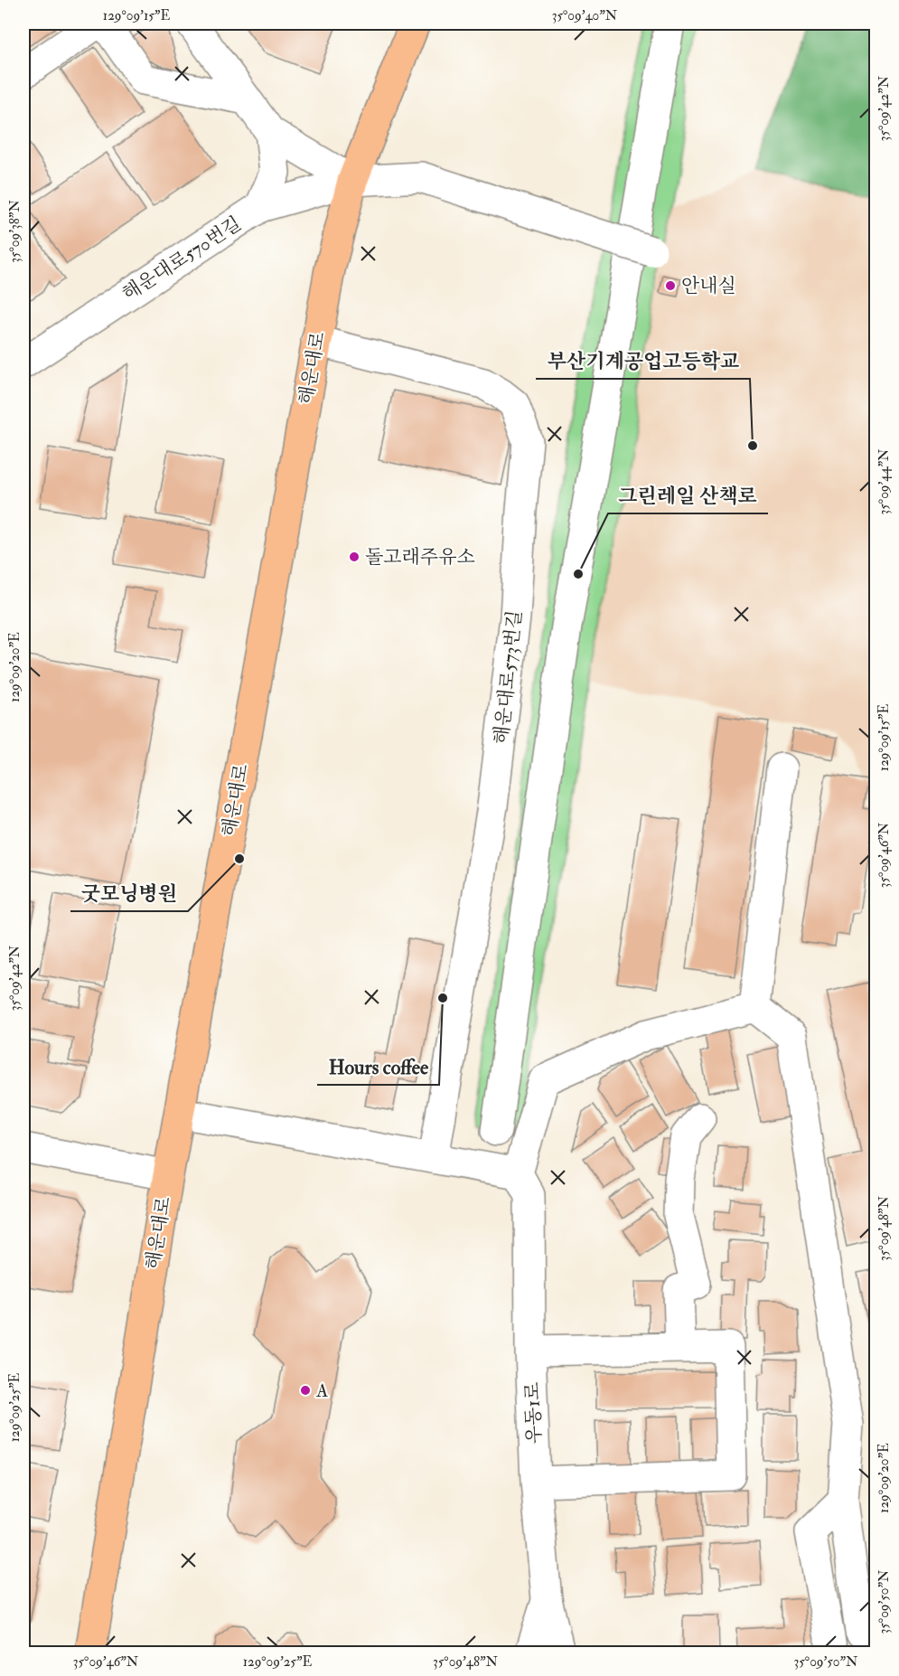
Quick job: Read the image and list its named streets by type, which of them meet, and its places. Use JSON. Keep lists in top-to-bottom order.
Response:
{
  "streets": {
    "main road": ["해운대로"],
    "street": ["해운대로570번길", "해운대로573번길", "우동1로"]
  },
  "crossings": [
    ["해운대로570번길", "해운대로"],
    ["해운대로", "해운대로573번길"]
  ],
  "places": [
    "안내실",
    "부산기계공업고등학교",
    "돌고래주유소",
    "그린레일 산책로",
    "굿모닝병원",
    "Hours coffee",
    "A"
  ],
  "coordinates": [
    "129°09'15\"E",
    "35°09'40\"N",
    "35°09'42\"N",
    "35°09'38\"N",
    "35°09'44\"N",
    "129°09'20\"E",
    "35°09'46\"N",
    "35°09'48\"N",
    "129°09'25\"E",
    "35°09'50\"N"
  ]
}
